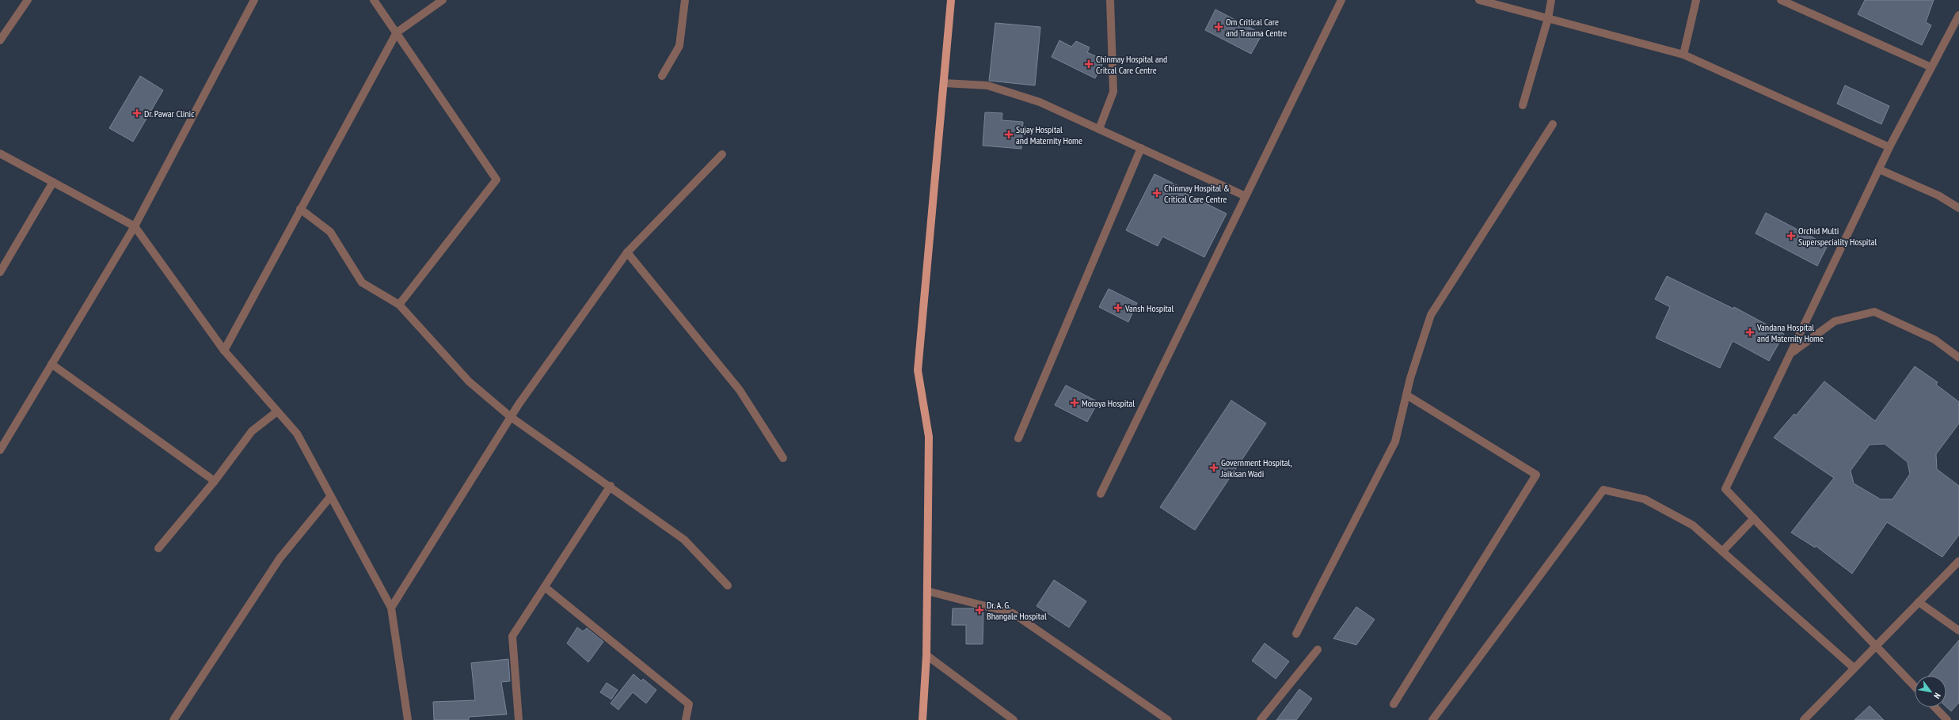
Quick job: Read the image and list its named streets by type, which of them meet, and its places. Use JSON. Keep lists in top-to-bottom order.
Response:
{
  "places": {
    "health": [
      "Om Critical Care and Trauma Centre",
      "Chinmay Hospital and Critcal Care Centre",
      "Dr. Pawar Clinic",
      "Sujay Hospital and Maternity Home",
      "Chinmay Hospital & Critical Care Centre",
      "Orchid Multi Superspeciality Hospital",
      "Vansh Hospital",
      "Vandana Hospital and Maternity Home",
      "Moraya Hospital",
      "Government Hospital, Jaikisan Wadi",
      "Dr. A. G. Bhangale Hospital"
    ]
  },
  "north": "bottom right"
}
